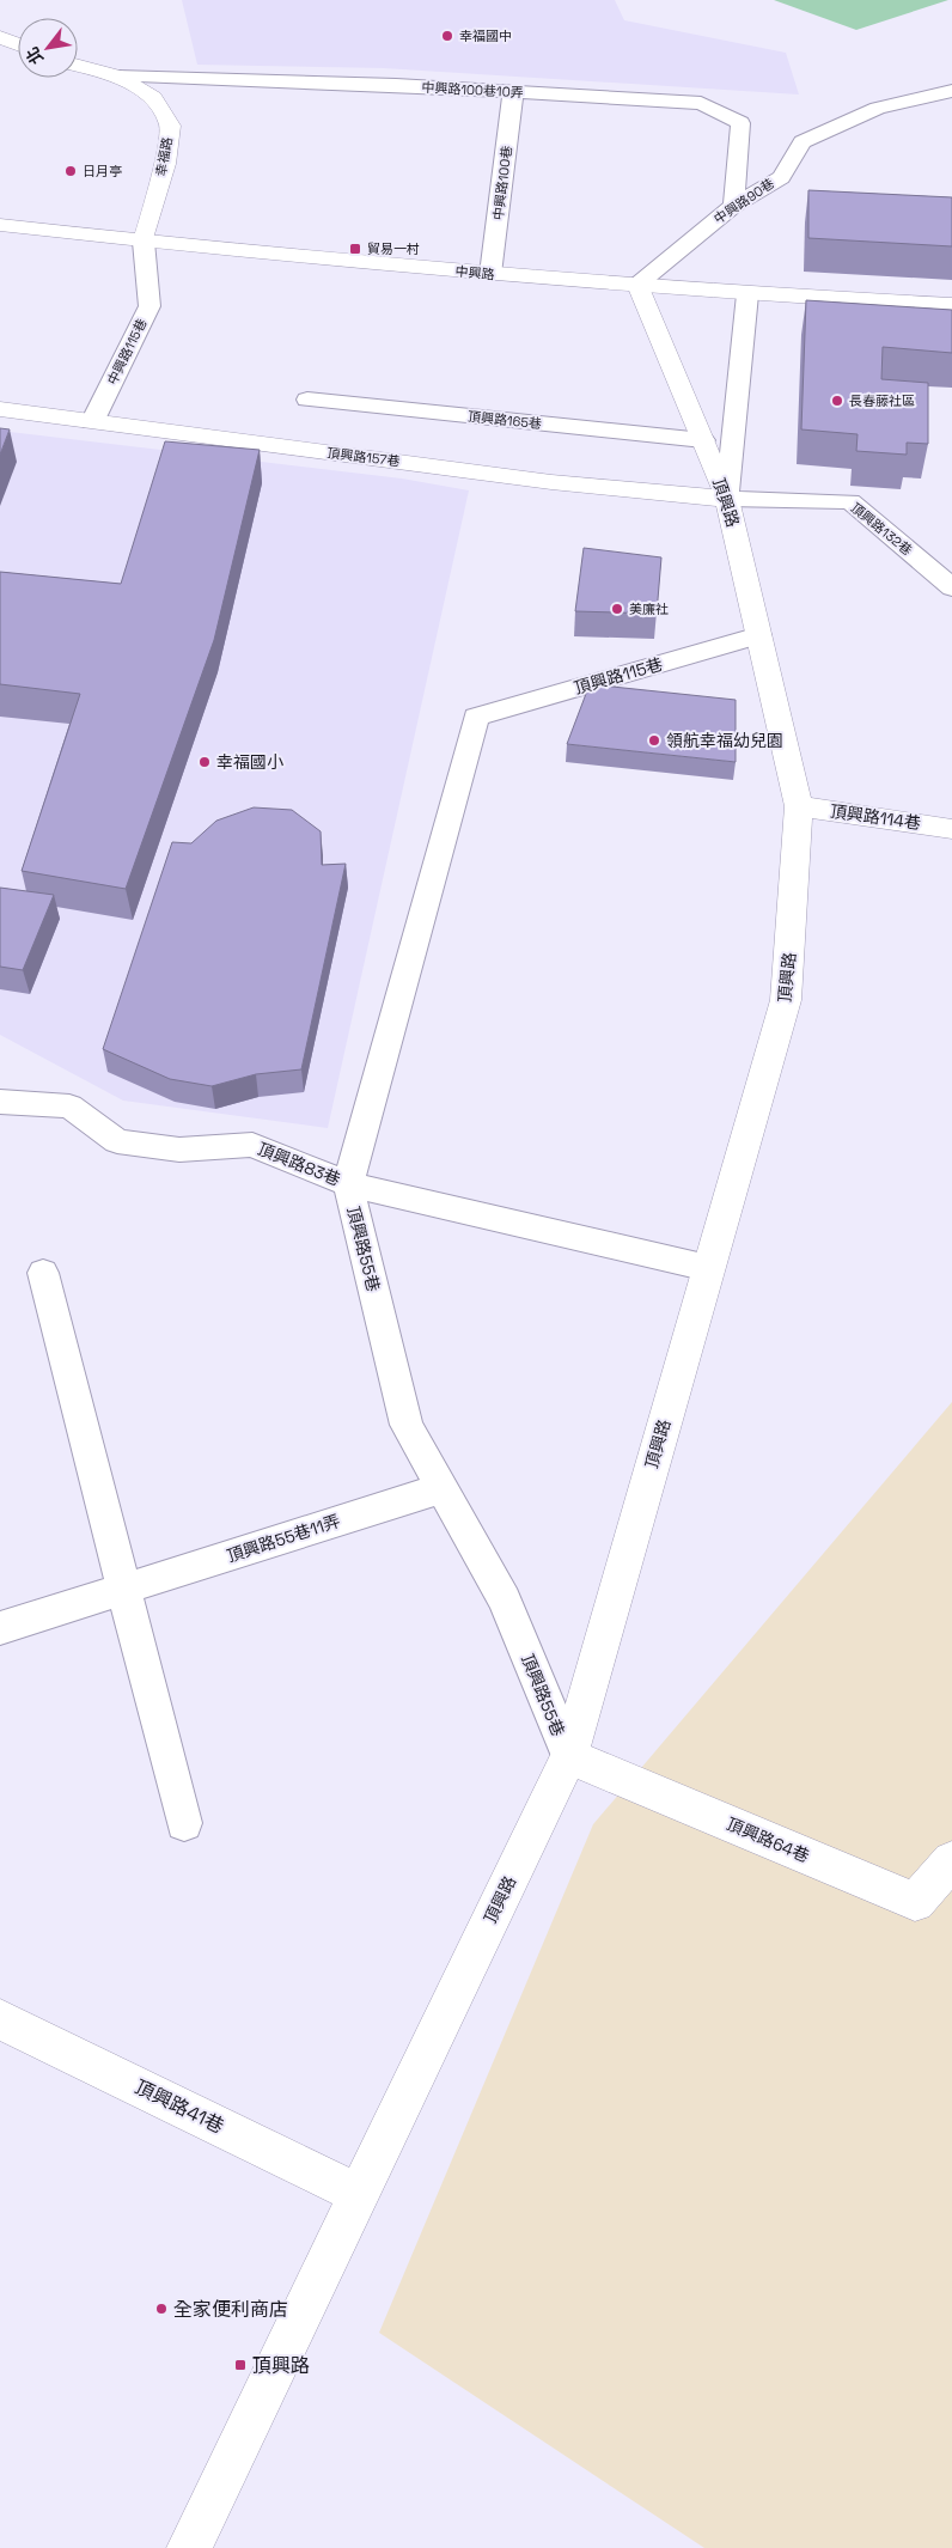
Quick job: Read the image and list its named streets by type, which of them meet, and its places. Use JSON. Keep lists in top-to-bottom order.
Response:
{
  "streets": {
    "street": [
      "幸福路",
      "中興路",
      "頂興路157巷",
      "頂興路",
      "頂興路114巷",
      "頂興路64巷",
      "頂興路41巷"
    ],
    "lane": [
      "中興路100巷10弄",
      "中興路100巷",
      "中興路90巷",
      "中興路115巷",
      "頂興路165巷",
      "頂興路132巷",
      "頂興路115巷",
      "頂興路83巷",
      "頂興路55巷",
      "頂興路55巷11弄"
    ]
  },
  "crossings": [
    ["中興路100巷10弄", "幸福路"],
    ["中興路100巷10弄", "中興路100巷"],
    ["中興路100巷10弄", "中興路90巷"],
    ["幸福路", "中興路"],
    ["幸福路", "中興路115巷"],
    ["中興路100巷", "中興路"],
    ["中興路90巷", "中興路"],
    ["中興路90巷", "頂興路"],
    ["中興路", "中興路115巷"],
    ["中興路", "頂興路"],
    ["中興路115巷", "頂興路157巷"],
    ["頂興路165巷", "頂興路"],
    ["頂興路157巷", "頂興路"],
    ["頂興路157巷", "頂興路132巷"],
    ["頂興路", "頂興路132巷"],
    ["頂興路", "頂興路115巷"],
    ["頂興路", "頂興路114巷"],
    ["頂興路", "頂興路83巷"],
    ["頂興路", "頂興路55巷"],
    ["頂興路", "頂興路64巷"],
    ["頂興路", "頂興路41巷"],
    ["頂興路115巷", "頂興路55巷"],
    ["頂興路83巷", "頂興路55巷"],
    ["頂興路55巷", "頂興路55巷11弄"],
    ["頂興路55巷", "頂興路64巷"]
  ],
  "places": {
    "other": [
      "幸福國中",
      "日月亭",
      "長春藤社區",
      "美廉社",
      "領航幸福幼兒園",
      "幸福國小",
      "全家便利商店"
    ],
    "transit": ["貿易一村", "頂興路"]
  },
  "north": "bottom left"
}
